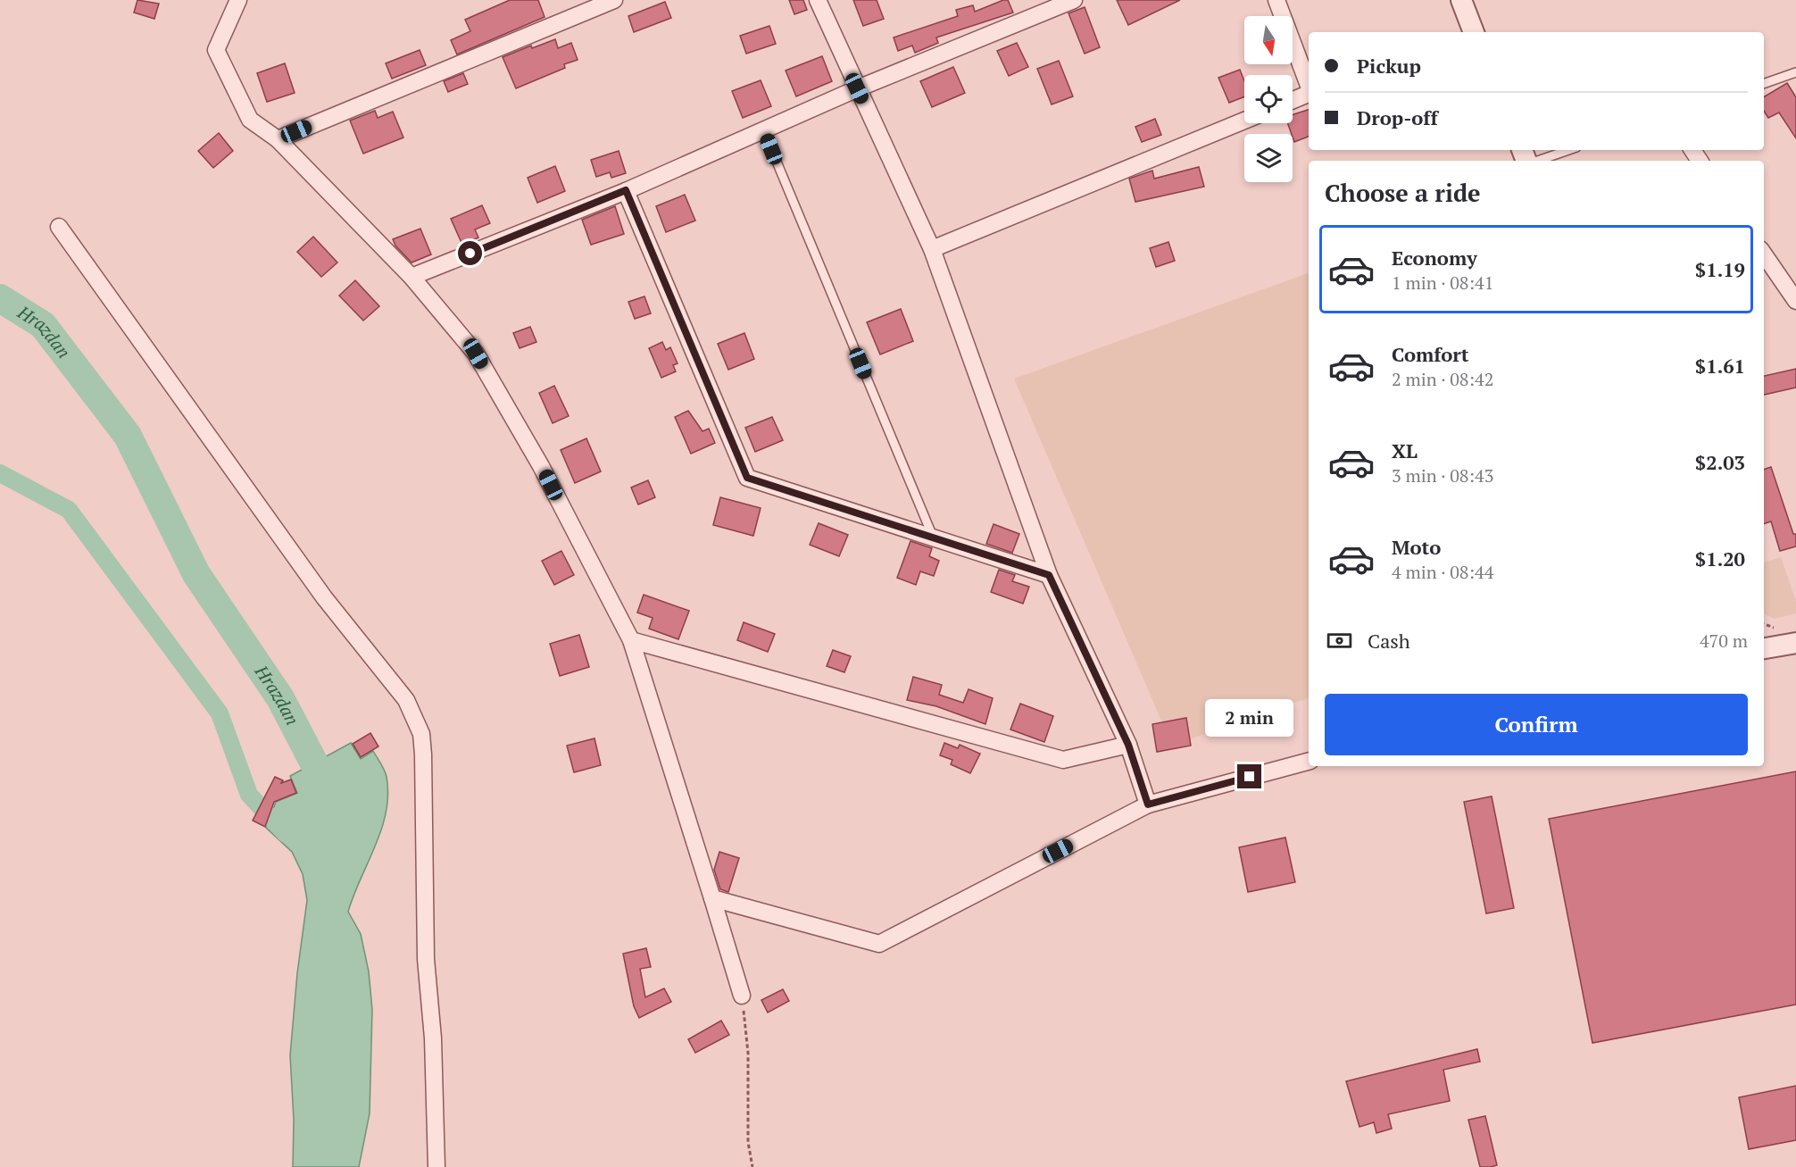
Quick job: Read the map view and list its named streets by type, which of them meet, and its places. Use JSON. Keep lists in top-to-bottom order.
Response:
{
  "water": ["Hrazdan"],
  "north": "bottom",
  "page": {
    "banner": ["Pickup", "Drop-off"],
    "heading": "Choose a ride",
    "list": [
      {
        "name": "Economy",
        "note": "1 min · 08:41",
        "value": "$1.19"
      },
      {
        "name": "Comfort",
        "note": "2 min · 08:42",
        "value": "$1.61"
      },
      {
        "name": "XL",
        "note": "3 min · 08:43",
        "value": "$2.03"
      },
      {
        "name": "Moto",
        "note": "4 min · 08:44",
        "value": "$1.20"
      }
    ],
    "pay": ["Cash", "470 m"],
    "buttons": "Confirm",
    "bubble": "2 min"
  }
}
